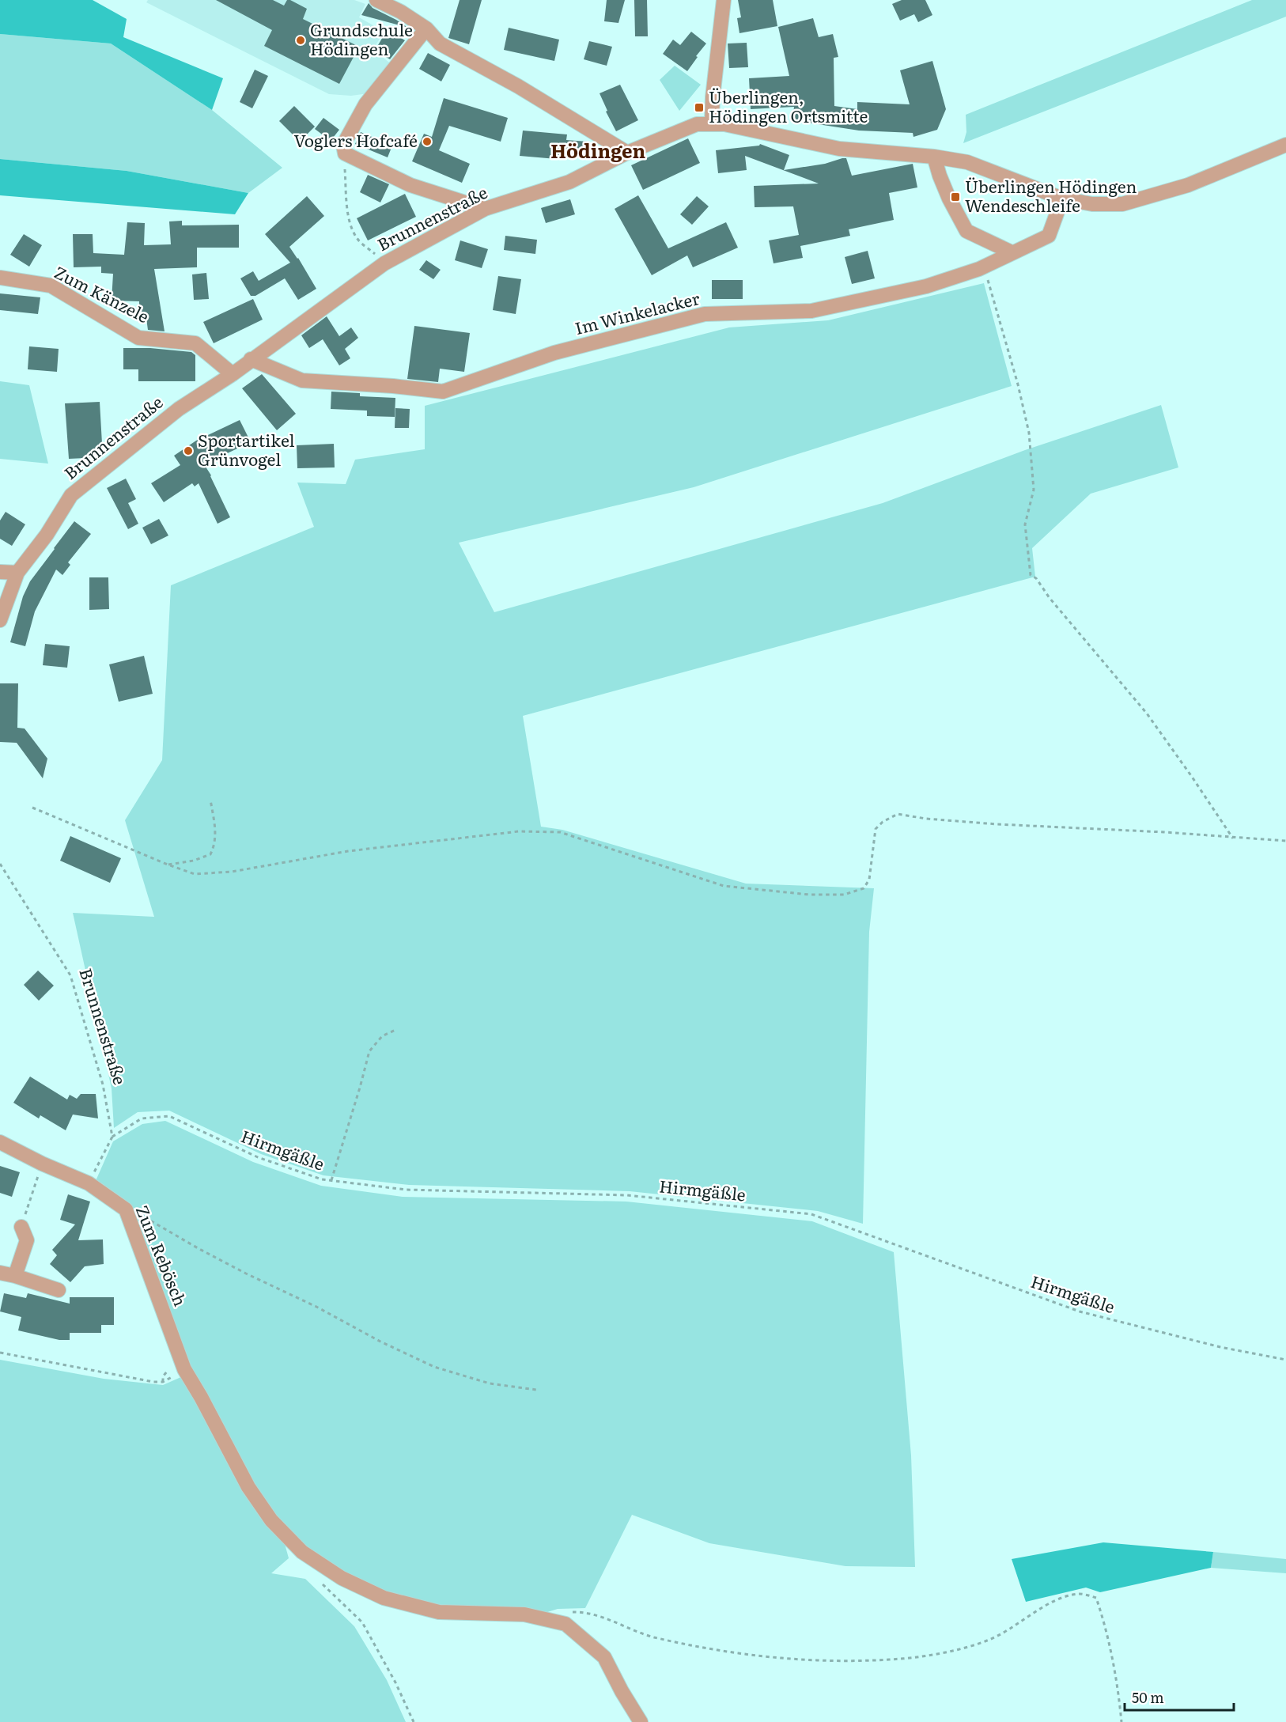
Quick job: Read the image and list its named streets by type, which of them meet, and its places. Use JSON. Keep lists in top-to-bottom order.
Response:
{
  "streets": {
    "street": [
      "Brunnenstraße",
      "Zum Känzele",
      "Im Winkelacker",
      "Zum Rebösch"
    ],
    "path": ["Hirmgäßle"]
  },
  "crossings": [
    ["Brunnenstraße", "Zum Känzele"],
    ["Brunnenstraße", "Im Winkelacker"],
    ["Brunnenstraße", "Hirmgäßle"]
  ],
  "districts": ["Hödingen"],
  "places": {
    "other": ["Grundschule Hödingen", "Voglers Hofcafé", "Sportartikel Grünvogel"],
    "transit": ["Überlingen, Hödingen Ortsmitte", "Überlingen Hödingen Wendeschleife"]
  },
  "scale_bar": "50 m"
}
